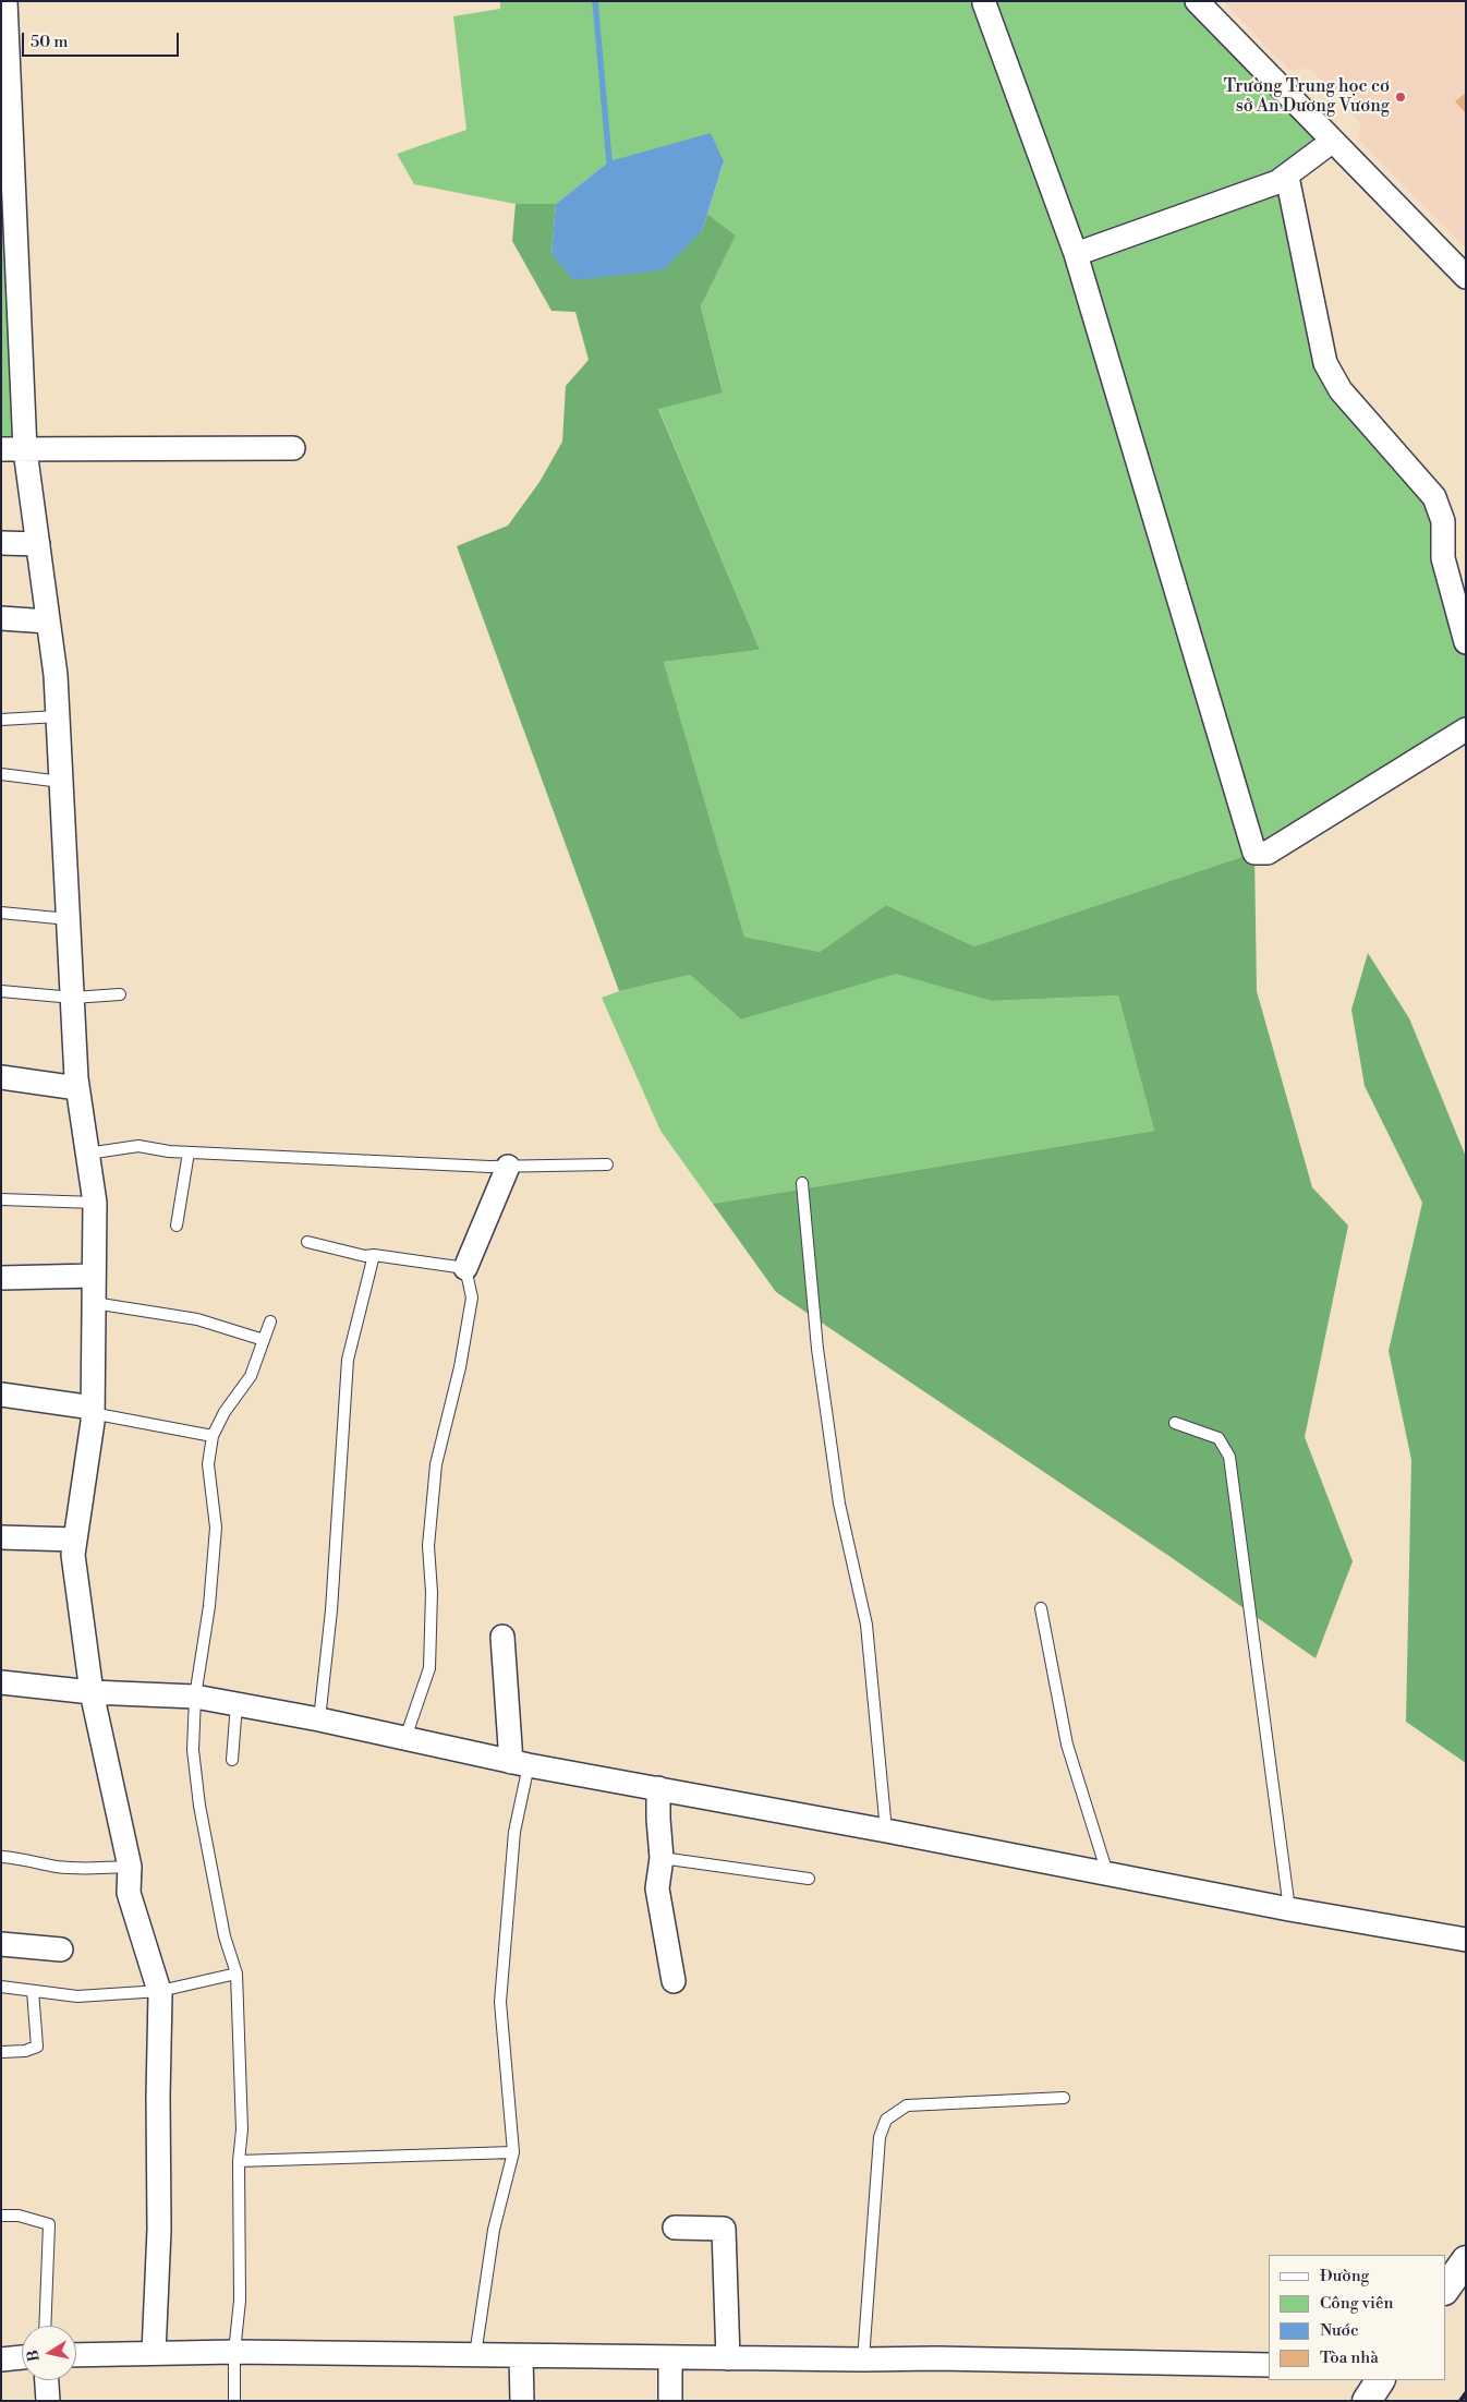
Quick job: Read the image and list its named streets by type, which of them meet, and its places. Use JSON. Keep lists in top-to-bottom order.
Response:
{
  "places": ["Trường Trung học cơ sở An Dương Vương"],
  "legend": [
    "Đường",
    "Công viên",
    "Nước",
    "Tòa nhà"
  ],
  "scale_bar": "50 m",
  "north": "left"
}
